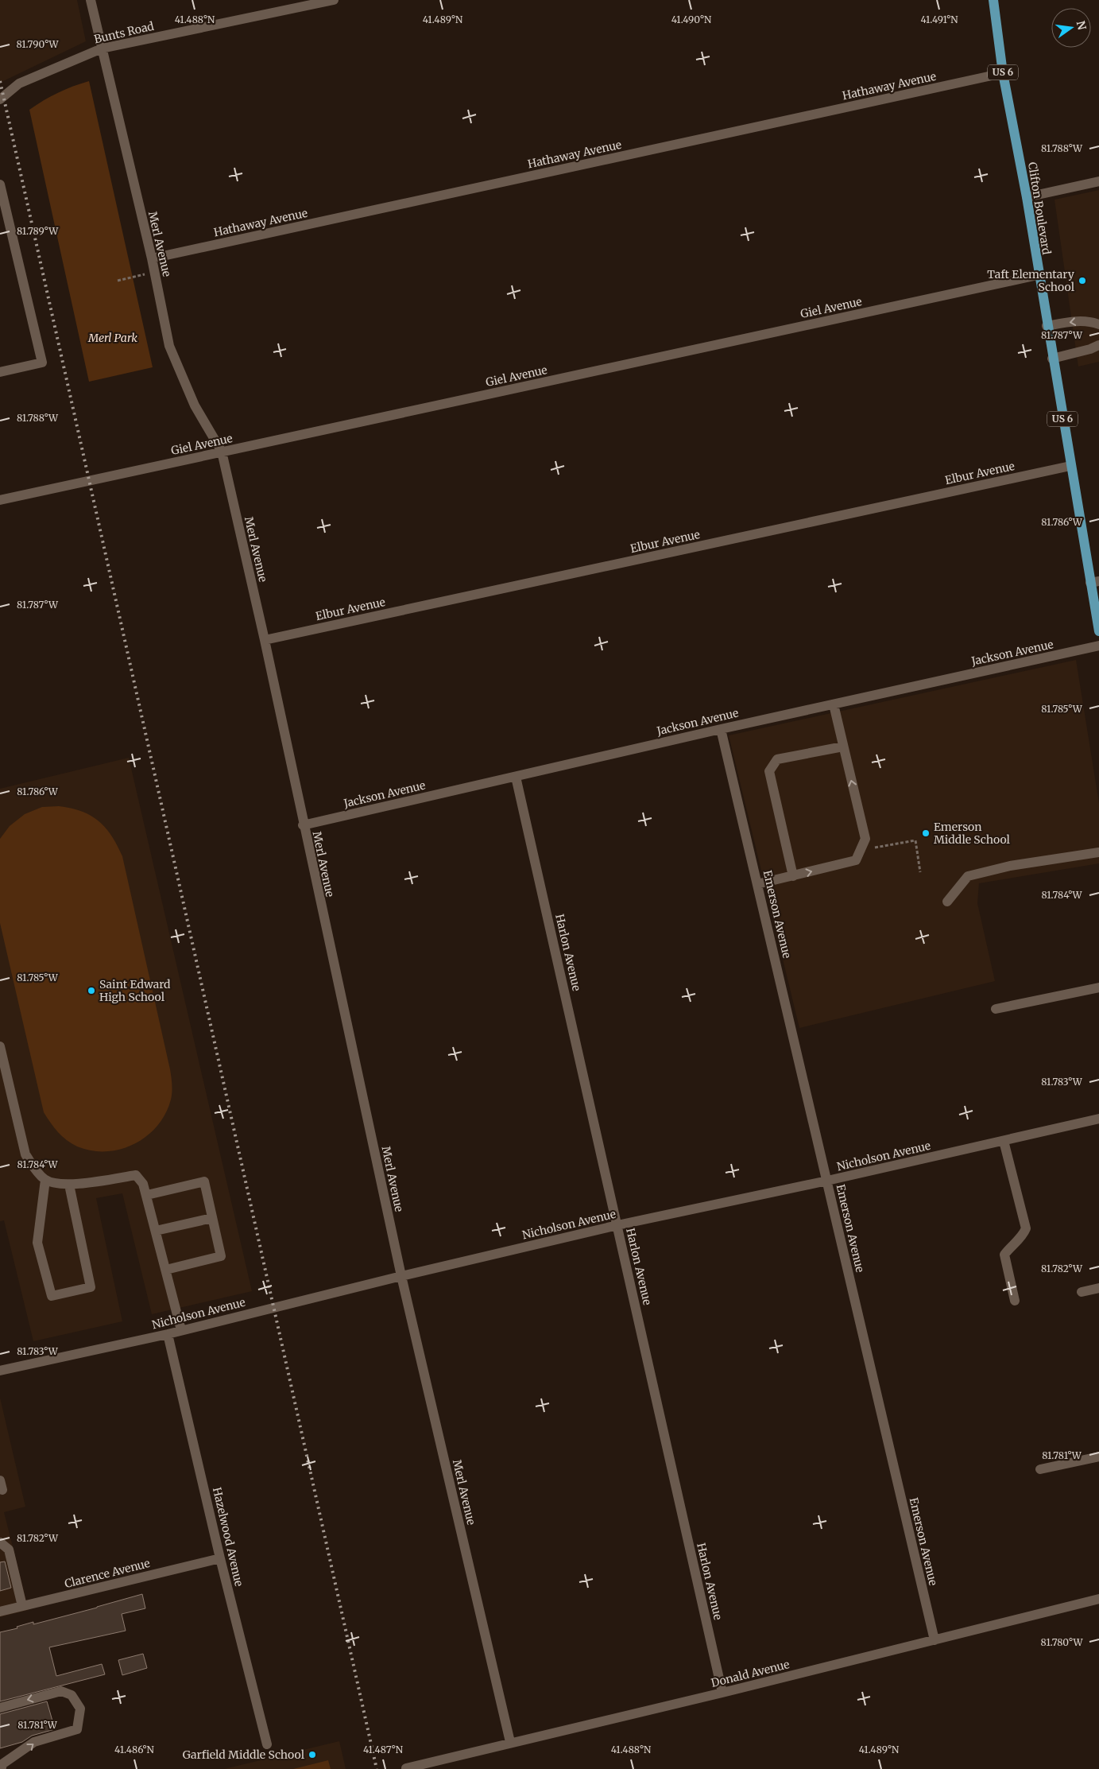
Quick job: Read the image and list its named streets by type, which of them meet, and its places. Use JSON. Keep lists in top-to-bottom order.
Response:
{
  "streets": {
    "main road": ["US 6", "Clifton Boulevard"],
    "street": [
      "Bunts Road",
      "Hathaway Avenue",
      "Merl Avenue",
      "Giel Avenue",
      "Elbur Avenue",
      "Jackson Avenue",
      "Emerson Avenue",
      "Harlon Avenue",
      "Nicholson Avenue",
      "Hazelwood Avenue",
      "Clarence Avenue",
      "Donald Avenue"
    ]
  },
  "crossings": [
    ["Bunts Road", "Merl Avenue"],
    ["Hathaway Avenue", "Clifton Boulevard"],
    ["Hathaway Avenue", "Merl Avenue"],
    ["Clifton Boulevard", "Giel Avenue"],
    ["Clifton Boulevard", "Elbur Avenue"],
    ["Merl Avenue", "Giel Avenue"],
    ["Merl Avenue", "Elbur Avenue"],
    ["Merl Avenue", "Jackson Avenue"],
    ["Merl Avenue", "Nicholson Avenue"],
    ["Merl Avenue", "Donald Avenue"],
    ["Jackson Avenue", "Emerson Avenue"],
    ["Jackson Avenue", "Harlon Avenue"],
    ["Emerson Avenue", "Nicholson Avenue"],
    ["Emerson Avenue", "Donald Avenue"],
    ["Harlon Avenue", "Nicholson Avenue"],
    ["Harlon Avenue", "Donald Avenue"],
    ["Nicholson Avenue", "Hazelwood Avenue"],
    ["Hazelwood Avenue", "Clarence Avenue"]
  ],
  "parks": ["Merl Park"],
  "places": [
    "Taft Elementary School",
    "Emerson Middle School",
    "Saint Edward High School",
    "Garfield Middle School"
  ],
  "north": "right",
  "coordinates": [
    "41.488°N",
    "41.489°N",
    "41.490°N",
    "41.491°N",
    "81.790°W",
    "81.788°W",
    "81.789°W",
    "81.787°W",
    "81.786°W",
    "81.785°W",
    "81.784°W",
    "81.783°W",
    "81.782°W",
    "81.781°W",
    "81.780°W",
    "41.486°N",
    "41.487°N"
  ]
}
